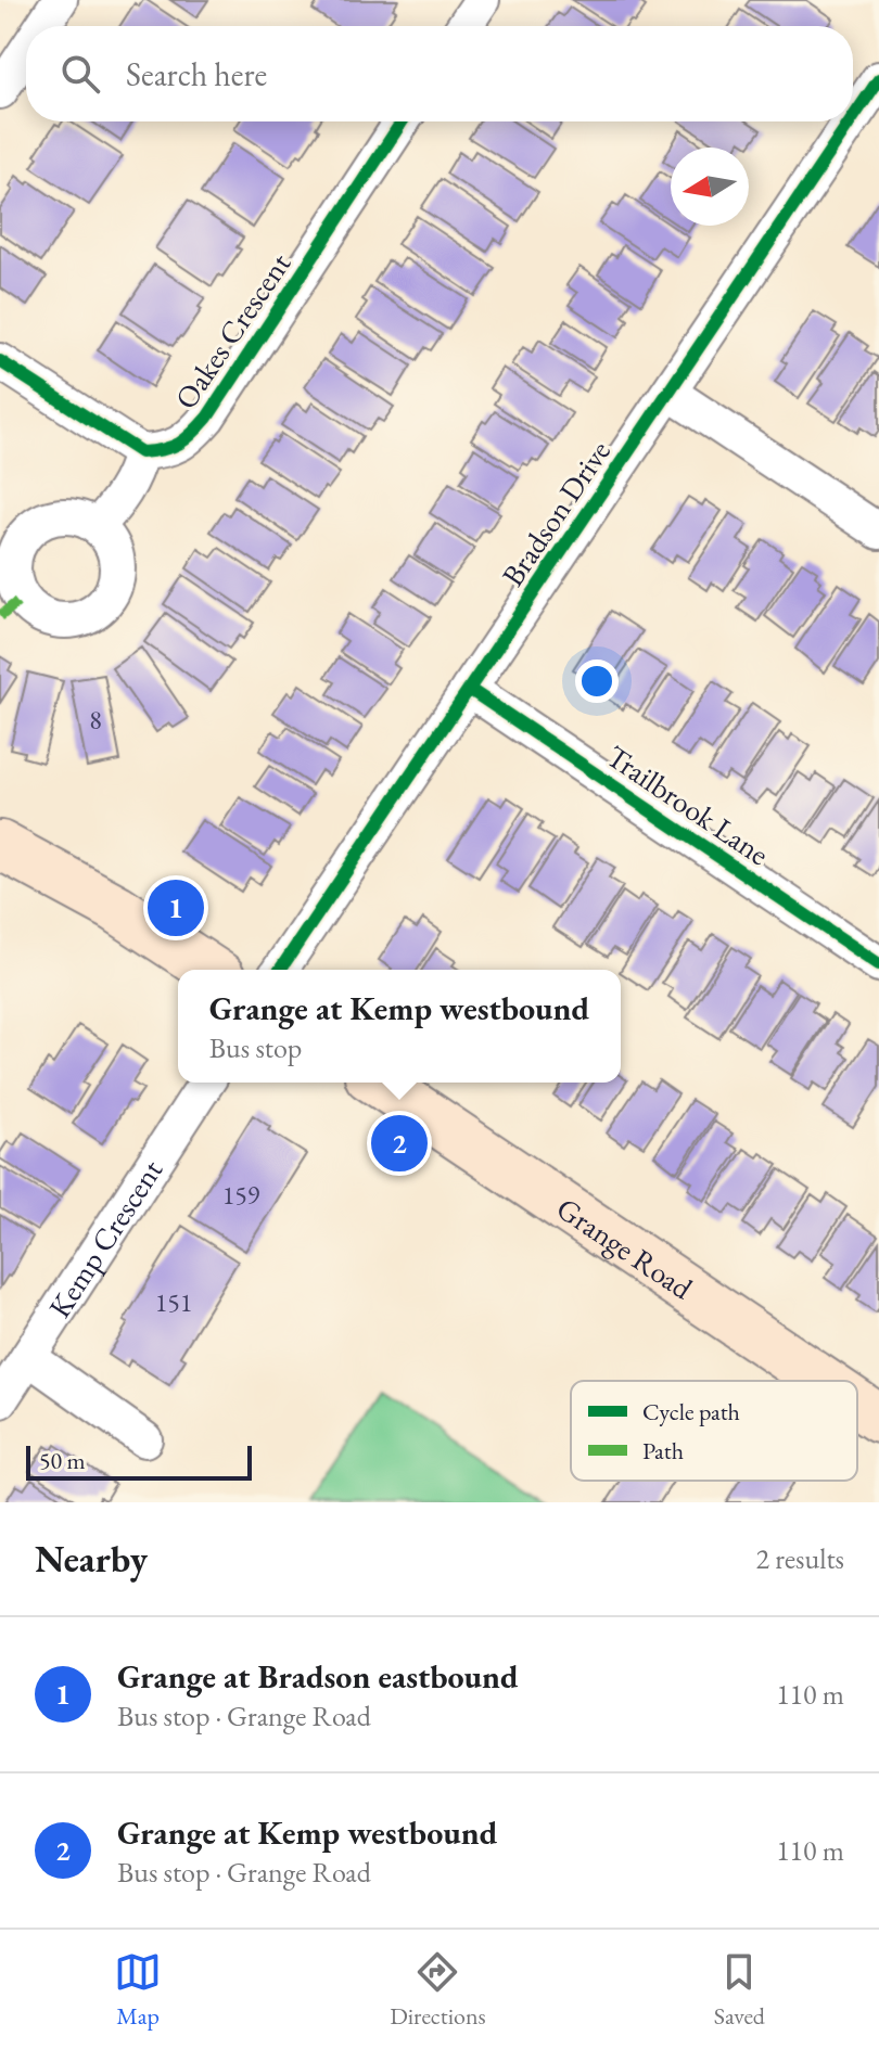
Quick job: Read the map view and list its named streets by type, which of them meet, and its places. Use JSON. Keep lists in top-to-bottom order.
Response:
{
  "streets": {
    "main road": ["Grange Road"],
    "street": [
      "Oakes Crescent",
      "Bradson Drive",
      "Trailbrook Lane",
      "Kemp Crescent"
    ]
  },
  "crossings": [
    ["Bradson Drive", "Trailbrook Lane"]
  ],
  "house_numbers": ["8", "159", "151"],
  "legend": ["Cycle path", "Path"],
  "scale_bar": "50 m",
  "north": "left",
  "page": {
    "search": "Search here",
    "pins": ["1", "2"],
    "popup": ["Grange at Kemp westbound", "Bus stop"],
    "scale": "50 m",
    "heading": ["Nearby", "2 results"],
    "list": [
      {
        "mark": "1",
        "name": "Grange at Bradson eastbound",
        "note": "Bus stop · Grange Road",
        "value": "110 m"
      },
      {
        "mark": "2",
        "name": "Grange at Kemp westbound",
        "note": "Bus stop · Grange Road",
        "value": "110 m"
      }
    ],
    "nav": ["Map", "Directions", "Saved"]
  }
}
